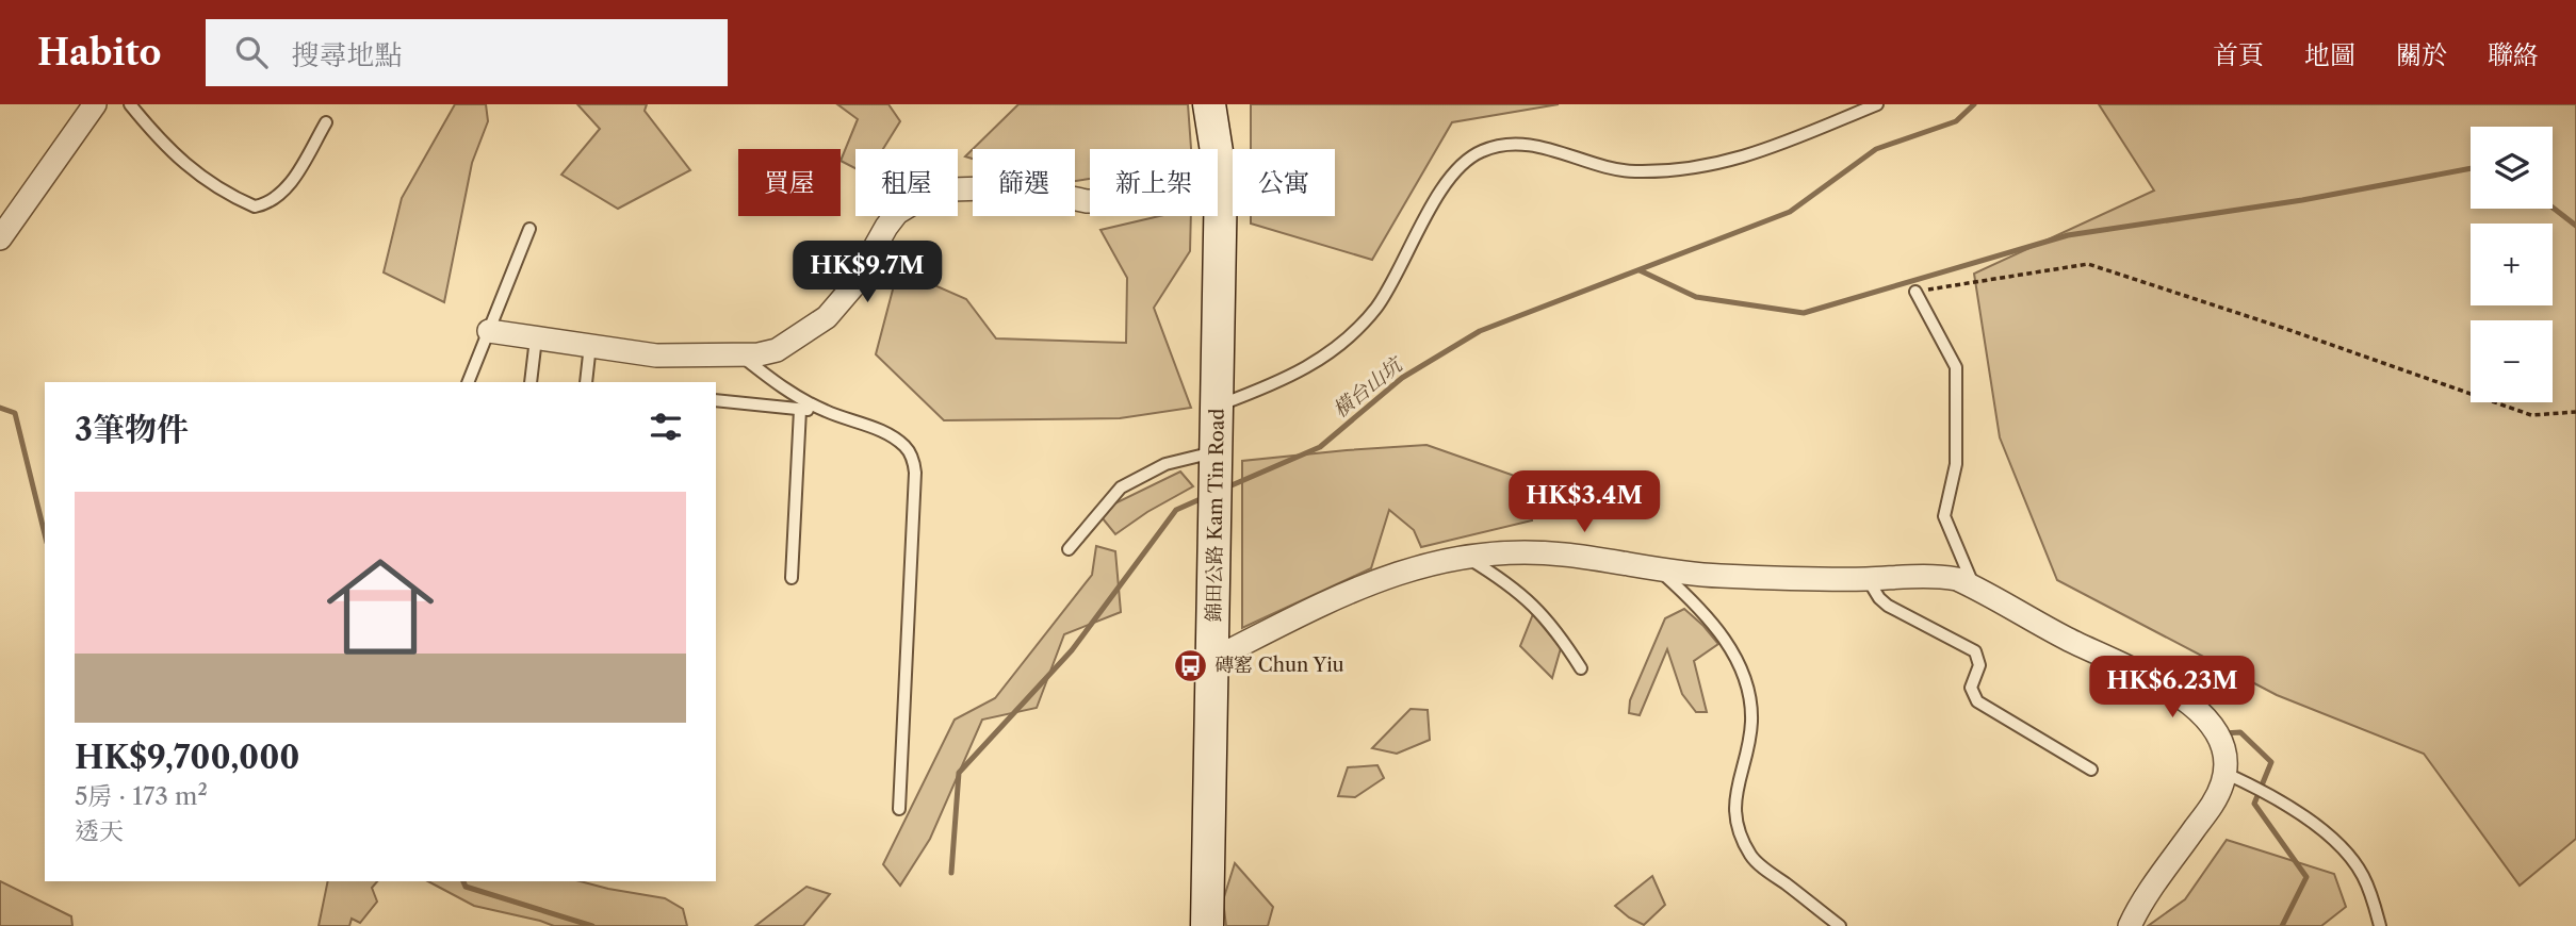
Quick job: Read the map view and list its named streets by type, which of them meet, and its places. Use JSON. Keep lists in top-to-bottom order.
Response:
{
  "streets": {
    "main road": ["錦田公路 Kam Tin Road"]
  },
  "water": ["橫台山坑"],
  "places": {
    "bus stop": ["磚窰 Chun Yiu"]
  },
  "page": {
    "header": "Habito",
    "search": "搜尋地點",
    "nav": [
      "首頁",
      "地圖",
      "關於",
      "聯絡"
    ],
    "map_buttons": ["+", "−"],
    "chip": [
      "買屋",
      "租屋",
      "篩選",
      "新上架",
      "公寓"
    ],
    "price": ["HK$9.7M", "HK$3.4M", "HK$6.23M"],
    "heading": "3筆物件",
    "list": [
      {
        "name": "HK$9,700,000",
        "note": "5房 · 173 m² · 透天"
      }
    ]
  }
}
